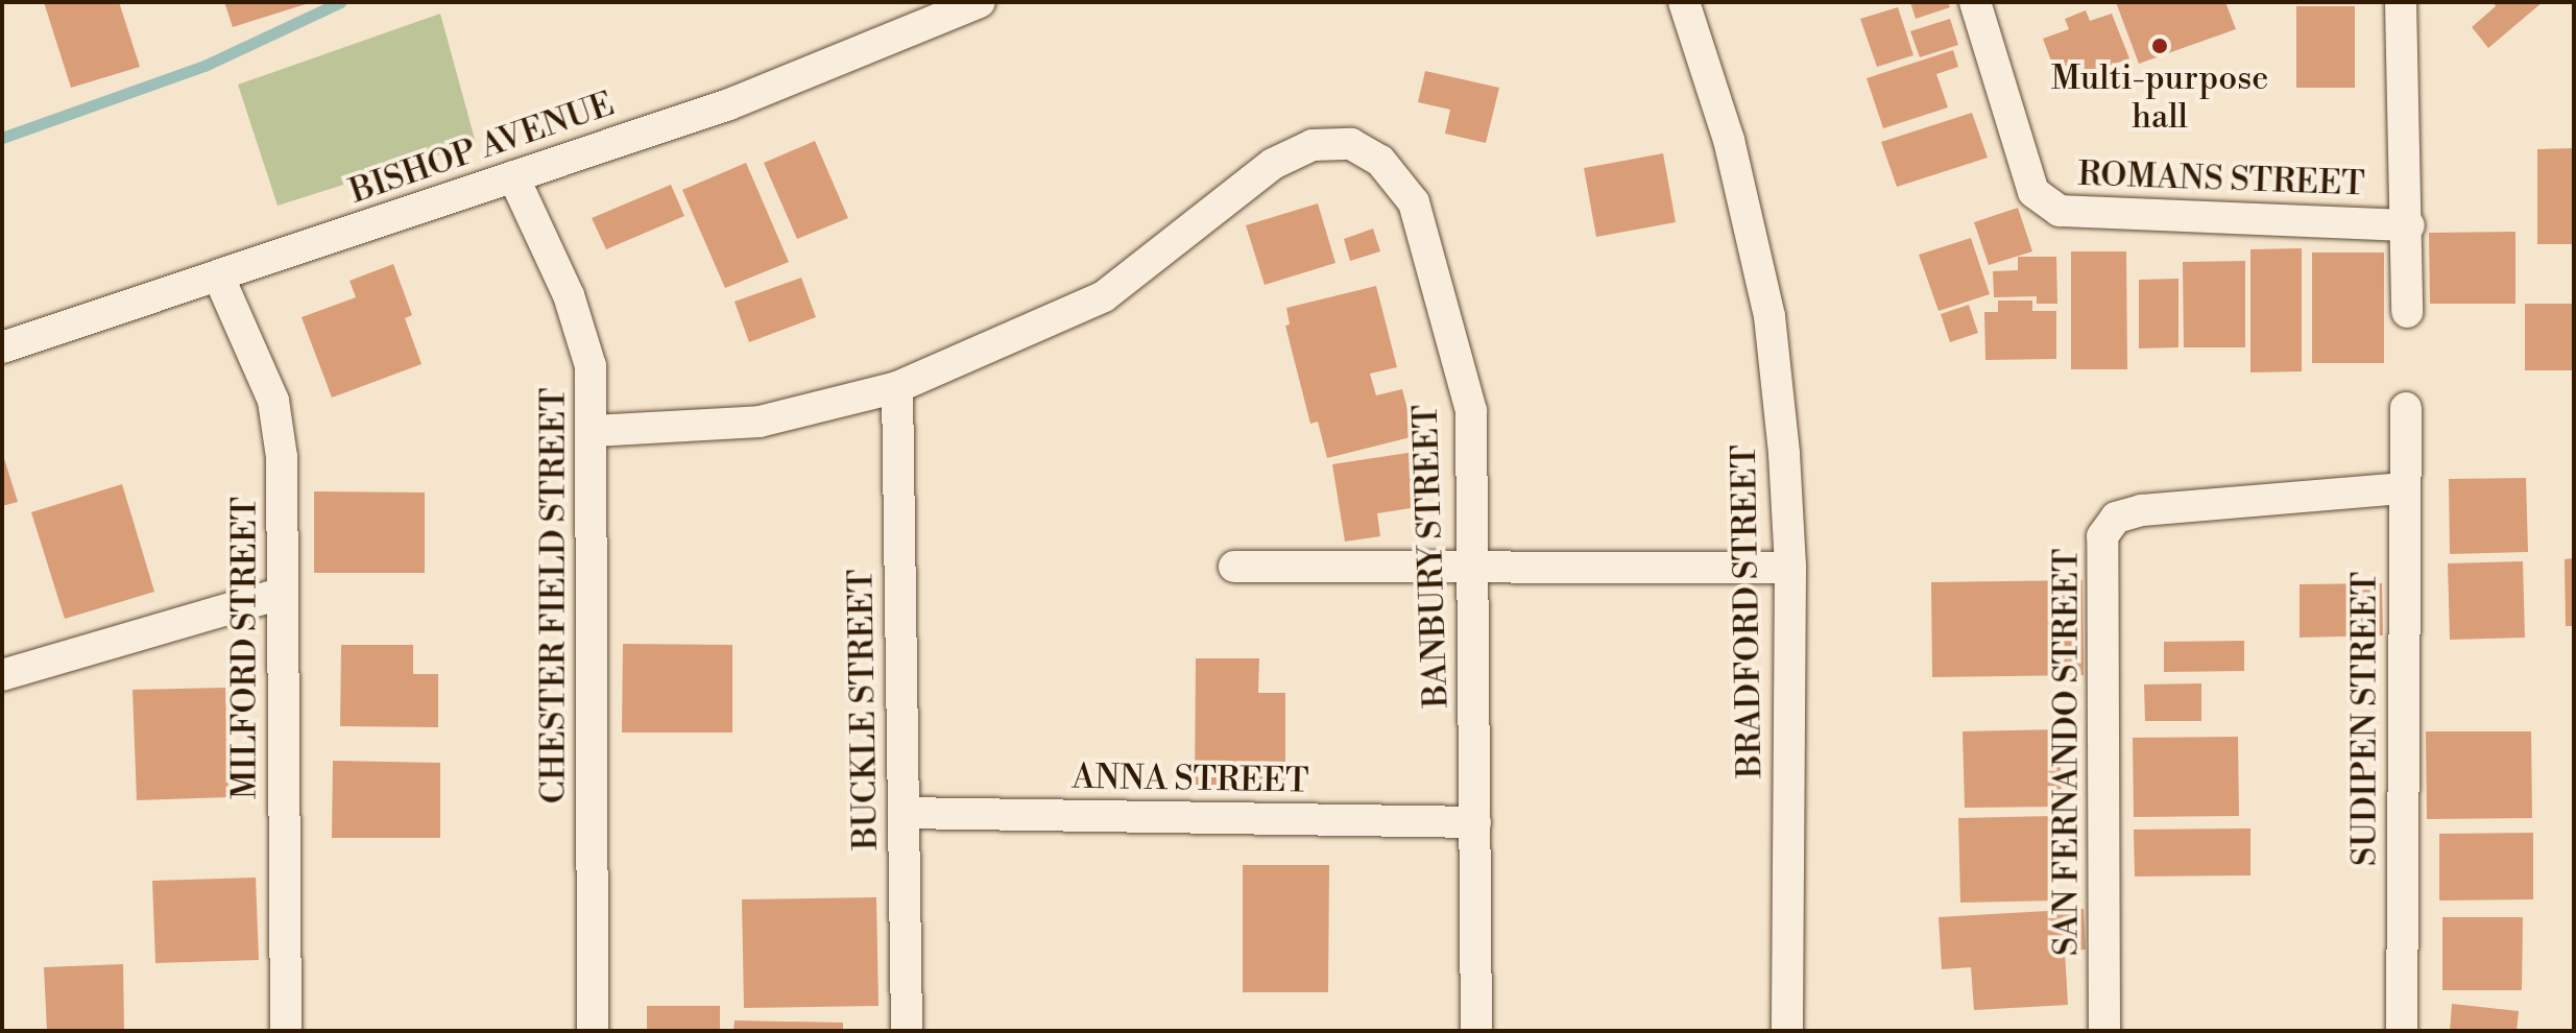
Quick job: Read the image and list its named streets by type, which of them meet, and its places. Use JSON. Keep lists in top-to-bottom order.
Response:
{
  "streets": {
    "street": [
      "BISHOP AVENUE",
      "ROMANS STREET",
      "BANBURY STREET",
      "CHESTER FIELD STREET",
      "BRADFORD STREET",
      "MILFORD STREET",
      "BUCKLE STREET",
      "SUDIPEN STREET",
      "SAN FERNANDO STREET",
      "ANNA STREET"
    ]
  },
  "crossings": [
    ["BISHOP AVENUE", "CHESTER FIELD STREET"],
    ["BISHOP AVENUE", "MILFORD STREET"],
    ["BANBURY STREET", "CHESTER FIELD STREET"],
    ["BANBURY STREET", "BUCKLE STREET"],
    ["BANBURY STREET", "ANNA STREET"],
    ["BUCKLE STREET", "ANNA STREET"],
    ["SUDIPEN STREET", "SAN FERNANDO STREET"]
  ],
  "places": ["Multi-purpose hall"]
}
